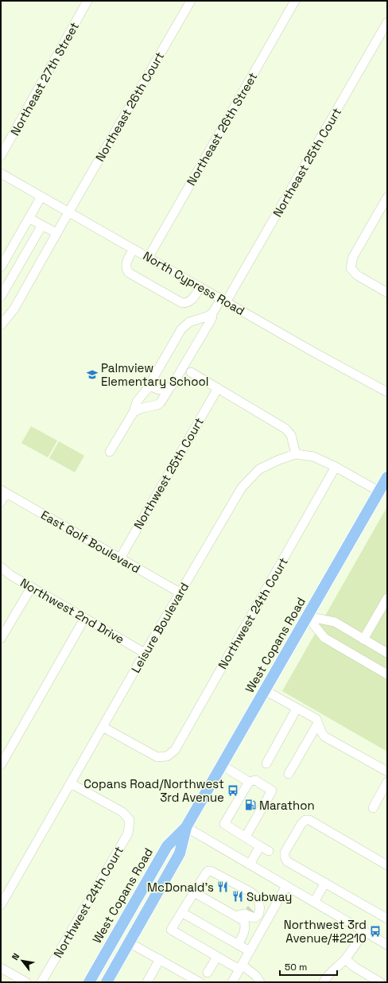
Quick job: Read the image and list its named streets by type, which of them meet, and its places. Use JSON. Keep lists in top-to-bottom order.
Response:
{
  "streets": {
    "main road": ["West Copans Road"],
    "street": [
      "Northeast 27th Street",
      "Northeast 26th Court",
      "Northeast 26th Street",
      "Northeast 25th Court",
      "North Cypress Road",
      "Northwest 25th Court",
      "East Golf Boulevard",
      "Northwest 2nd Drive",
      "Northwest 24th Court",
      "Leisure Boulevard"
    ]
  },
  "crossings": [
    ["Northeast 26th Court", "North Cypress Road"],
    ["Northeast 26th Street", "North Cypress Road"],
    ["Northeast 25th Court", "North Cypress Road"],
    ["Northwest 25th Court", "East Golf Boulevard"],
    ["East Golf Boulevard", "Leisure Boulevard"],
    ["Northwest 2nd Drive", "Leisure Boulevard"],
    ["Northwest 24th Court", "Leisure Boulevard"],
    ["Leisure Boulevard", "West Copans Road"]
  ],
  "places": {
    "school or university": ["Palmview Elementary School"],
    "bus stop": ["Copans Road/Northwest 3rd Avenue", "Northwest 3rd Avenue/#2210"],
    "fuel station": ["Marathon"],
    "restaurant": ["McDonald's", "Subway"]
  },
  "scale_bar": "50 m",
  "north": "top left"
}
